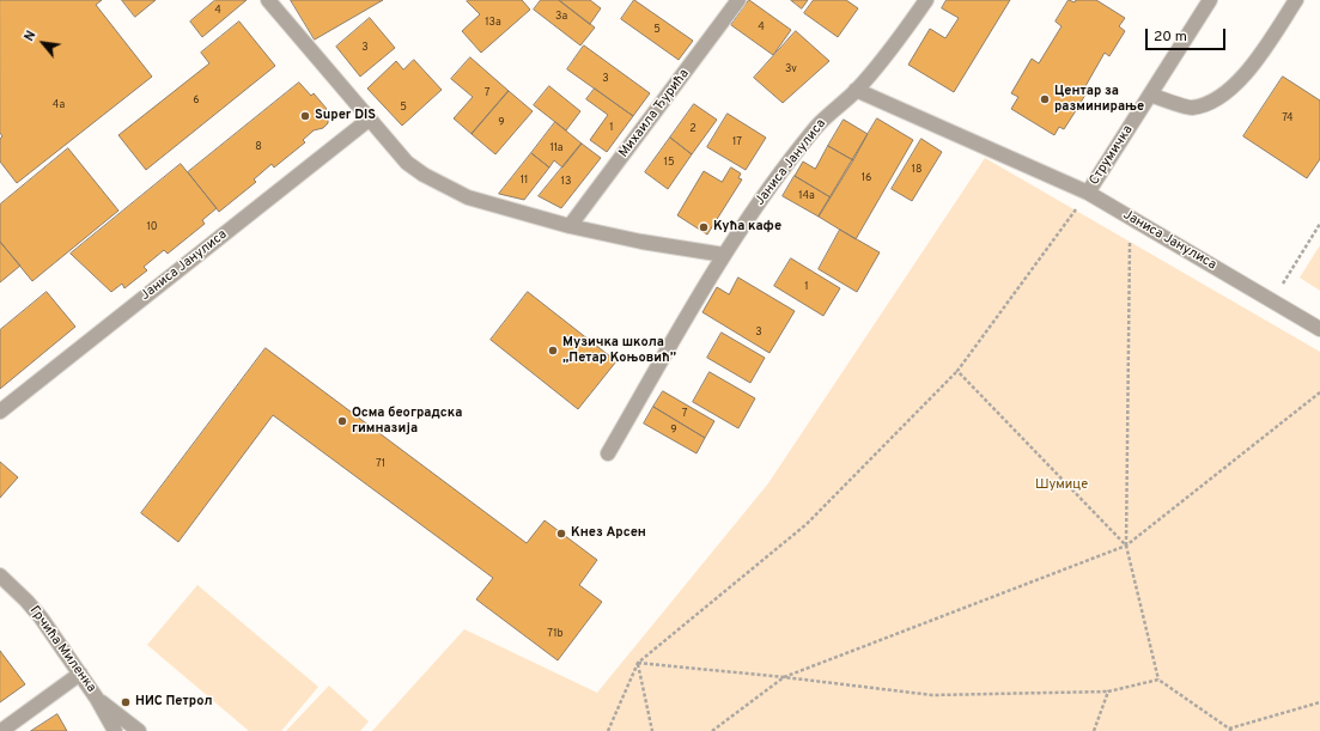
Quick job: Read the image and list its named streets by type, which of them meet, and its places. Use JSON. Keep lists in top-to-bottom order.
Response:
{
  "streets": {
    "street": [
      "Михаила Ђурића",
      "Струмичка",
      "Јаниса Јанулиса",
      "Грчића Миленка"
    ]
  },
  "crossings": [
    ["Струмичка", "Јаниса Јанулиса"]
  ],
  "parks": ["Шумице"],
  "places": [
    "Центар за разминирање",
    "Super DIS",
    "Кућа кафе",
    "Музичка школа „Петар Коњовић”",
    "Осма београдска гимназија",
    "Кнез Арсен",
    "НИС Петрол"
  ],
  "house_numbers": [
    "4",
    "3a",
    "13a",
    "4",
    "5",
    "3",
    "3v",
    "3",
    "7",
    "6",
    "4a",
    "5",
    "74",
    "9",
    "1",
    "2",
    "17",
    "8",
    "11a",
    "15",
    "18",
    "16",
    "11",
    "13",
    "14a",
    "10",
    "1",
    "3",
    "7",
    "9",
    "71",
    "71b"
  ],
  "scale_bar": "20 m",
  "north": "top left"
}
